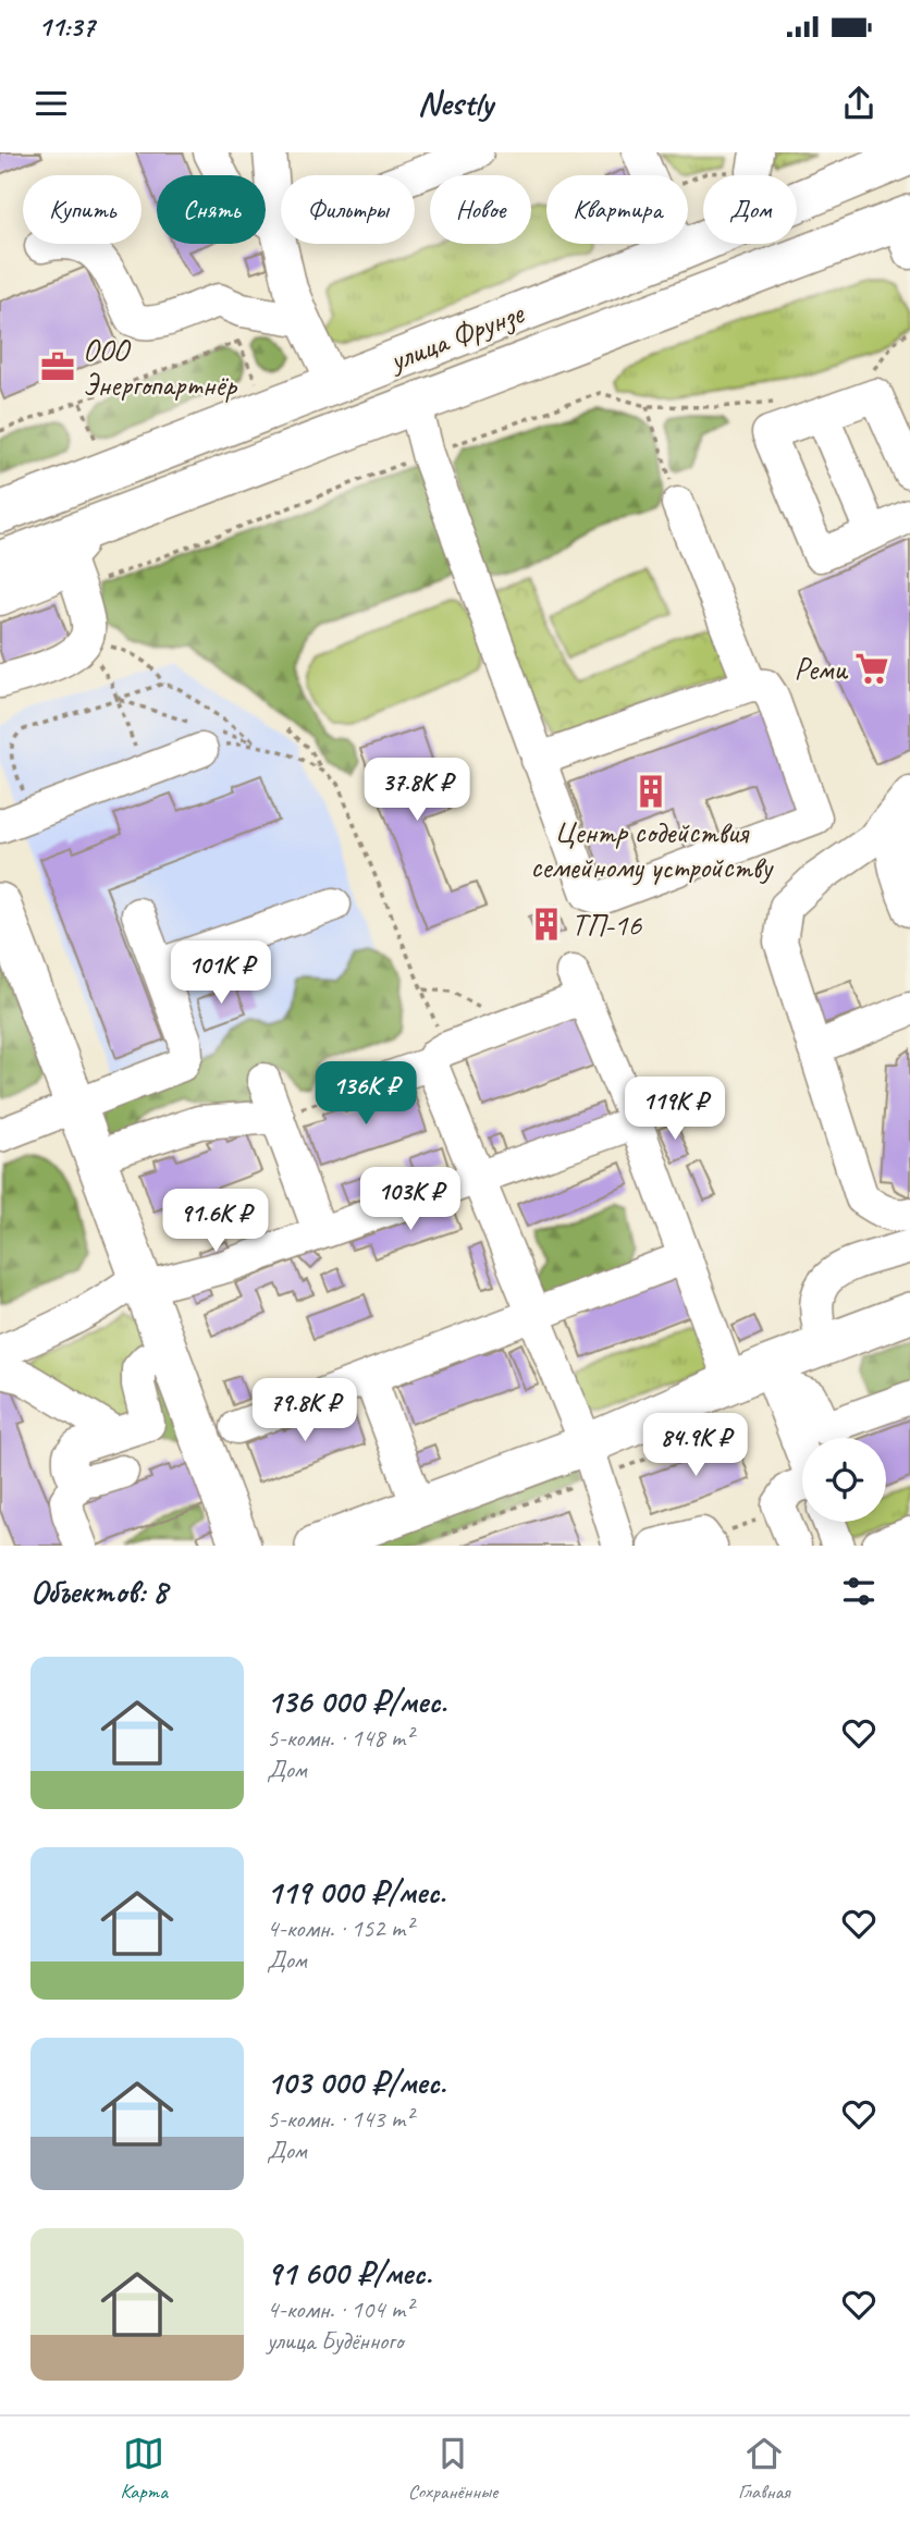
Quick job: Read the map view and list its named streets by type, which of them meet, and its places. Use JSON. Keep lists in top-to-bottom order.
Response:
{
  "streets": {
    "main road": ["улица Фрунзе"]
  },
  "places": {
    "office": ["ООО Энергопартнёр"],
    "supermarket": ["Реми"],
    "building": ["Центр содействия семейному устройству", "ТП-16"]
  },
  "page": {
    "status": "11:37",
    "header": "Nestly",
    "chip": [
      "Купить",
      "Снять",
      "Фильтры",
      "Новое",
      "Квартира",
      "Дом"
    ],
    "price": [
      "37.8K ₽",
      "101K ₽",
      "136K ₽",
      "119K ₽",
      "103K ₽",
      "91.6K ₽",
      "79.8K ₽",
      "84.9K ₽"
    ],
    "heading": "Объектов: 8",
    "list": [
      {
        "name": "136 000 ₽/мес.",
        "note": "5-комн. · 148 m² · Дом"
      },
      {
        "name": "119 000 ₽/мес.",
        "note": "4-комн. · 152 m² · Дом"
      },
      {
        "name": "103 000 ₽/мес.",
        "note": "5-комн. · 143 m² · Дом"
      },
      {
        "name": "91 600 ₽/мес.",
        "note": "4-комн. · 104 m² · улица Будённого"
      }
    ],
    "tabs": ["Карта", "Сохранённые", "Главная"]
  }
}
